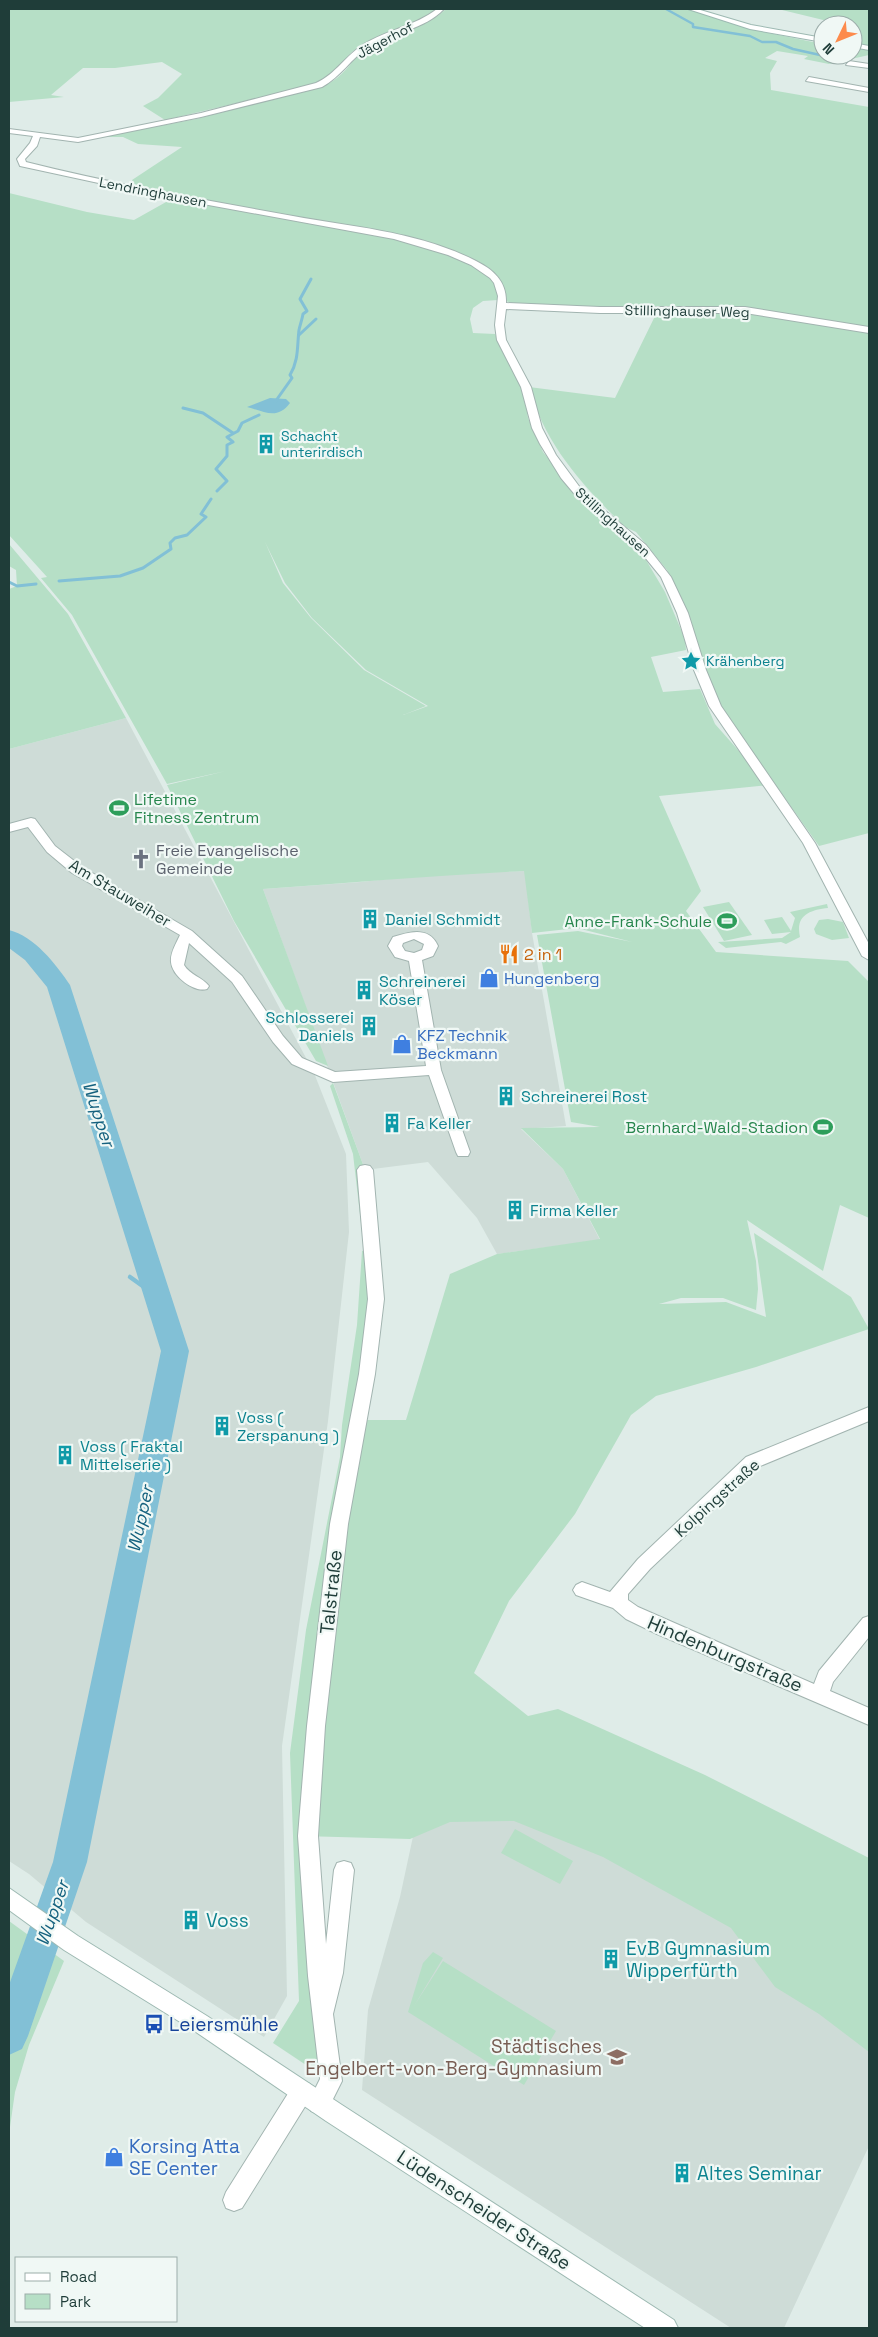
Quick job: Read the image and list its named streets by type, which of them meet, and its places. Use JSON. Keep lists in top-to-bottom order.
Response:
{
  "streets": {
    "street": [
      "Jägerhof",
      "Lendringhausen",
      "Stillinghauser Weg",
      "Stillinghausen",
      "Am Stauweiher",
      "Kolpingstraße",
      "Talstraße",
      "Hindenburgstraße",
      "Lüdenscheider Straße"
    ]
  },
  "crossings": [
    ["Jägerhof", "Lendringhausen"],
    ["Lendringhausen", "Stillinghausen"],
    ["Stillinghauser Weg", "Stillinghausen"],
    ["Kolpingstraße", "Hindenburgstraße"],
    ["Talstraße", "Lüdenscheider Straße"]
  ],
  "water": ["Wupper"],
  "places": {
    "building": [
      "Schacht unterirdisch",
      "Daniel Schmidt",
      "Schreinerei Köser",
      "Schlosserei Daniels",
      "Schreinerei Rost",
      "Fa Keller",
      "Firma Keller",
      "Voss ( Zerspanung )",
      "Voss ( Fraktal Mittelserie )",
      "Voss",
      "EvB Gymnasium Wipperfürth",
      "Altes Seminar"
    ],
    "place": ["Krähenberg"],
    "sports": ["Lifetime Fitness Zentrum", "Anne-Frank-Schule", "Bernhard-Wald-Stadion"],
    "church": ["Freie Evangelische Gemeinde"],
    "restaurant": ["2 in 1"],
    "shop": ["Hungenberg", "KFZ Technik Beckmann", "Korsing Atta SE Center"],
    "bus stop": ["Leiersmühle"],
    "school or university": ["Städtisches Engelbert-von-Berg-Gymnasium"]
  },
  "legend": ["Road", "Park"],
  "north": "bottom left"
}
